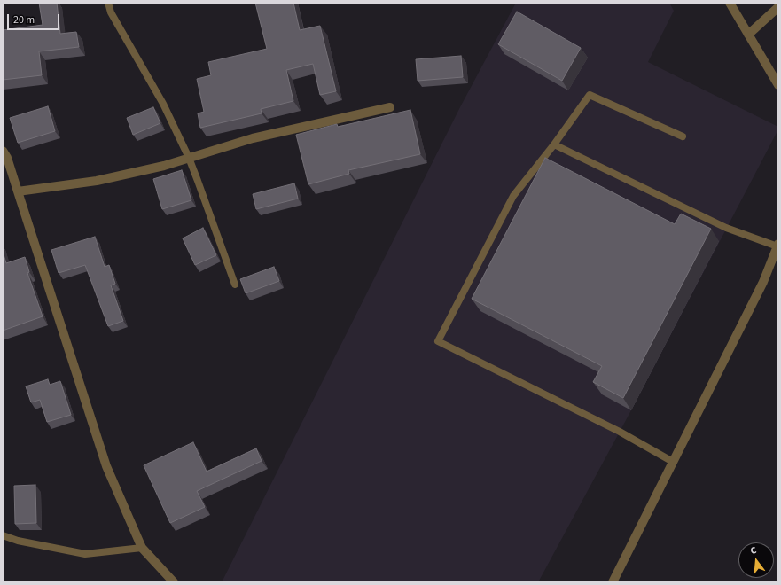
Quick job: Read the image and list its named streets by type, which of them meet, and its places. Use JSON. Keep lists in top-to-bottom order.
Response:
{
  "scale_bar": "20 m",
  "north": "top"
}
